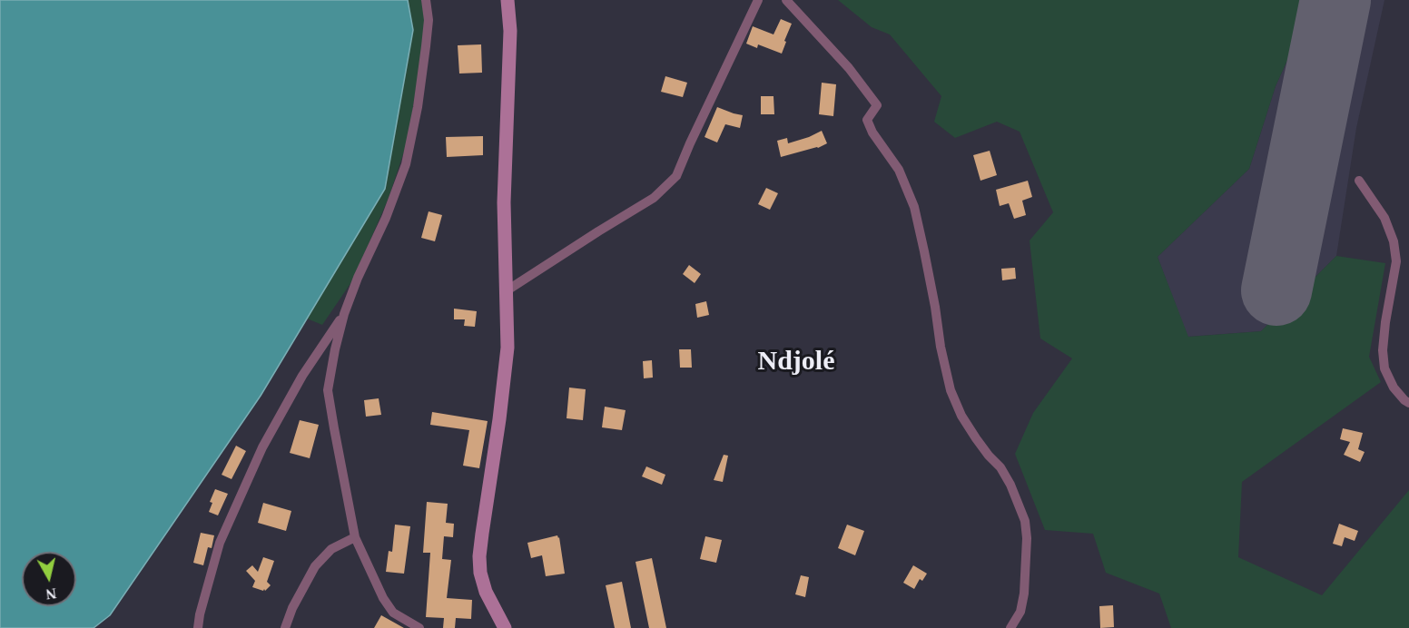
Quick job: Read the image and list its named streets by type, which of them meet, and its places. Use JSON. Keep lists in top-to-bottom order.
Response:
{
  "districts": ["Ndjolé"],
  "north": "bottom"
}
